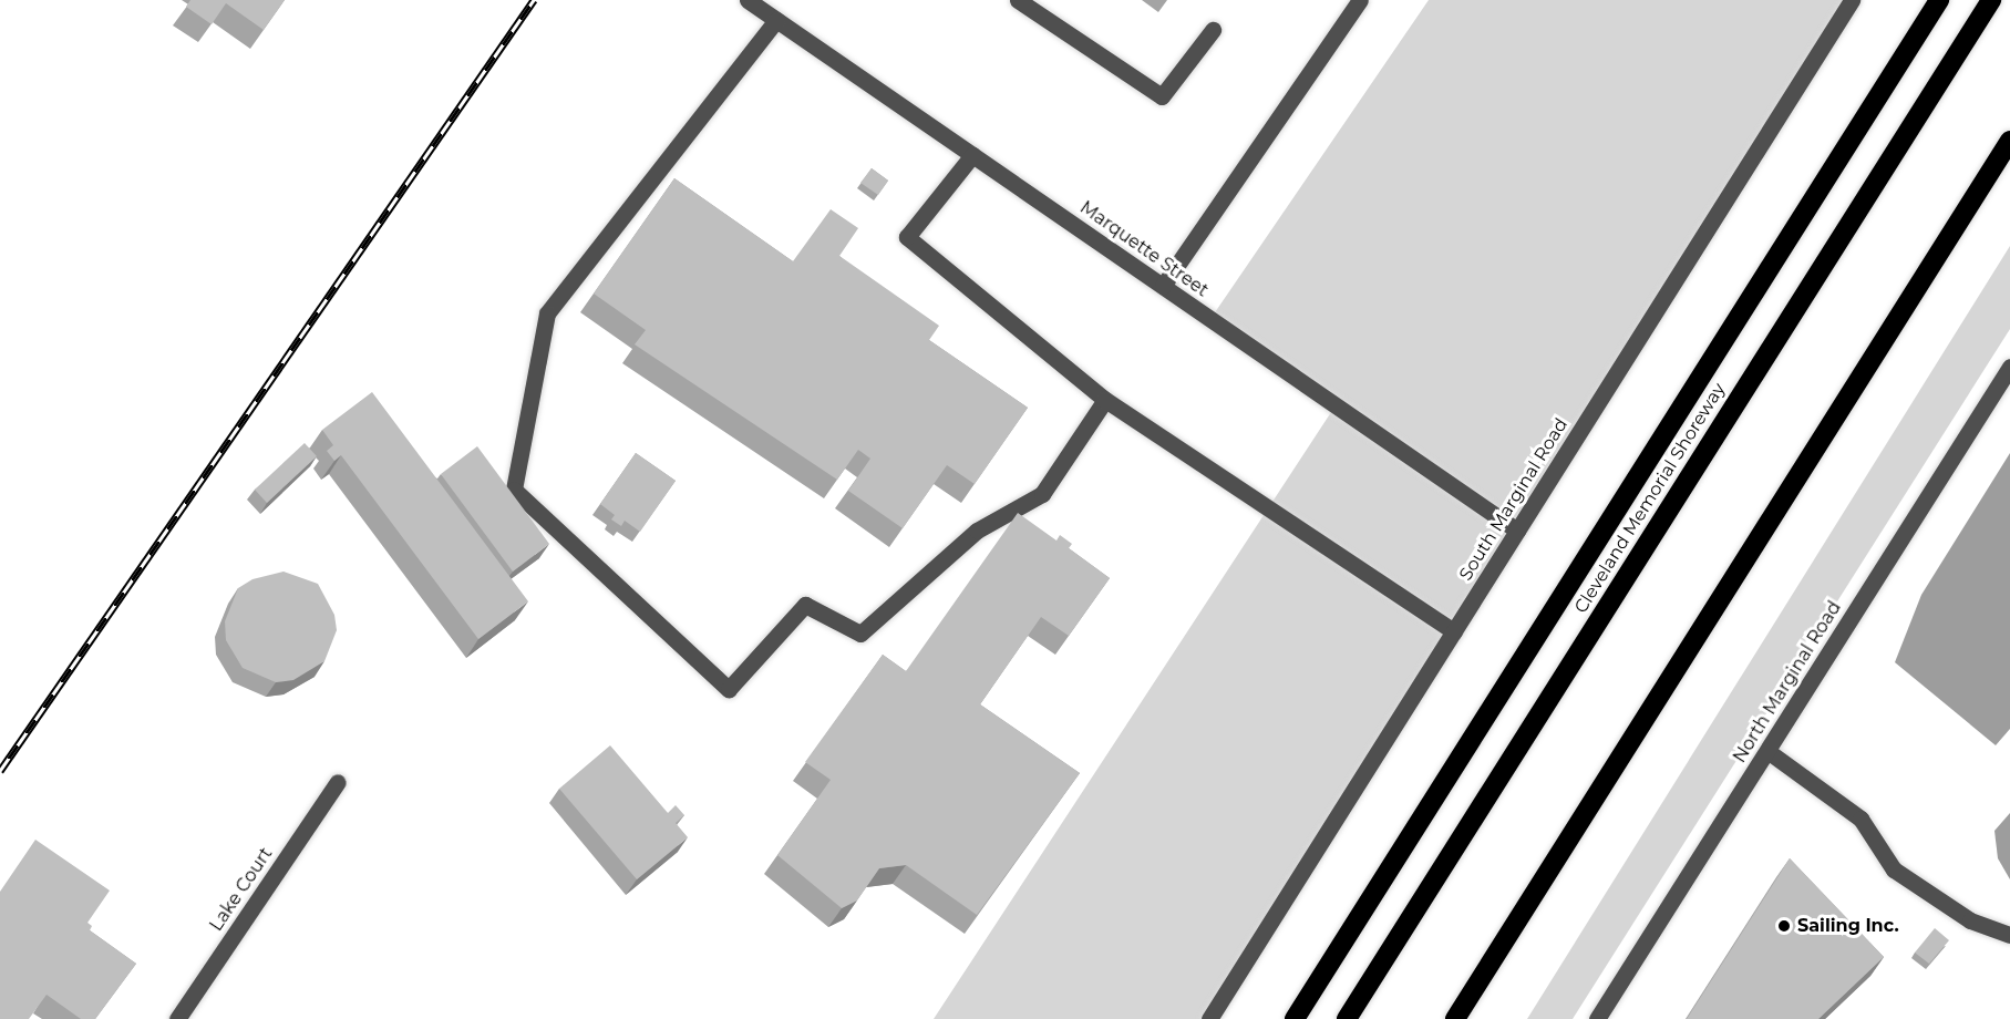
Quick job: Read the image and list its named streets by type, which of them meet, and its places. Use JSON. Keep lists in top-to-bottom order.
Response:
{
  "streets": {
    "highway": ["Cleveland Memorial Shoreway"],
    "street": [
      "Marquette Street",
      "South Marginal Road",
      "North Marginal Road",
      "Lake Court"
    ]
  },
  "crossings": [
    ["Marquette Street", "South Marginal Road"]
  ],
  "places": ["Sailing Inc."]
}
